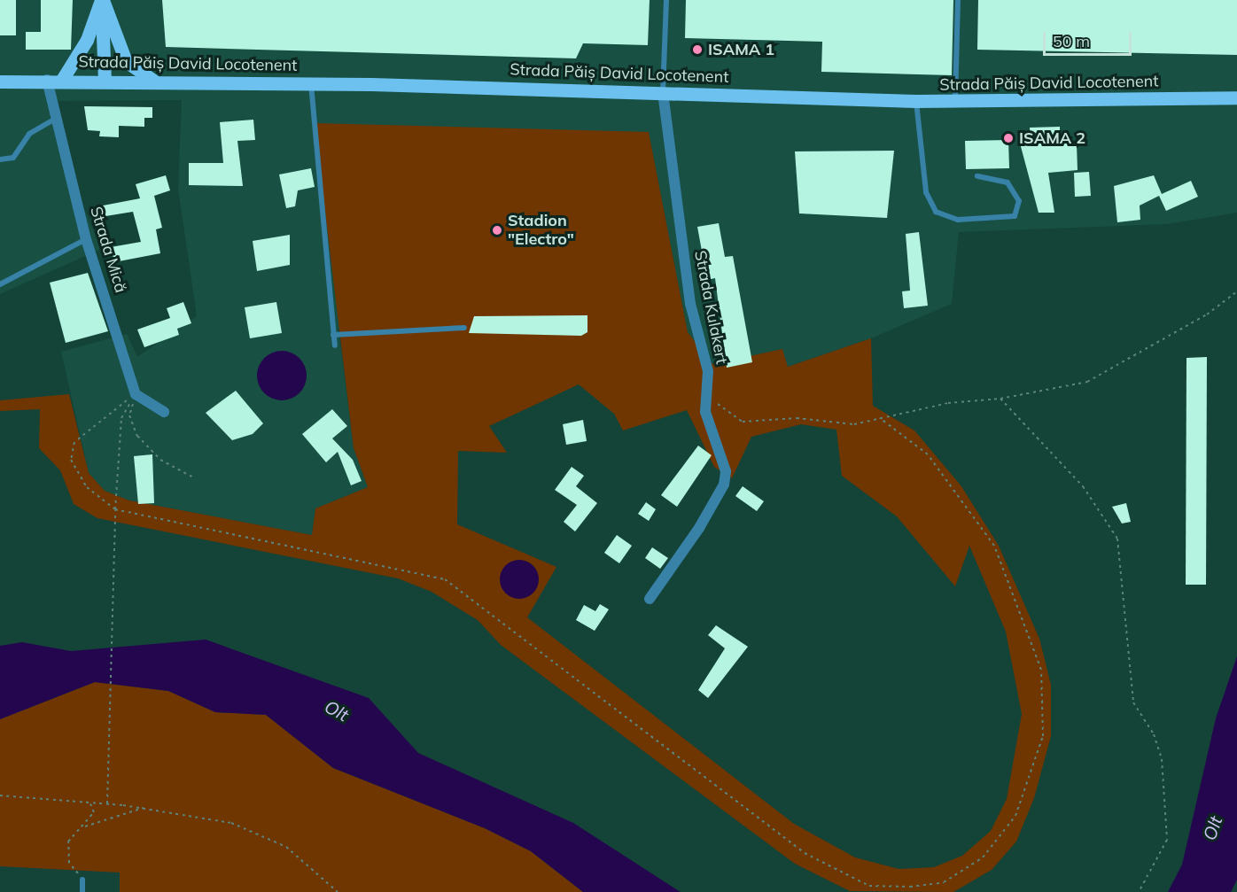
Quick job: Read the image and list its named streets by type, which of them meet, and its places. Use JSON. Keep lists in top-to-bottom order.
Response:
{
  "streets": {
    "main road": ["Strada Păiș David Locotenent"],
    "street": ["Strada Mică", "Strada Kulakert"]
  },
  "crossings": [
    ["Strada Păiș David Locotenent", "Strada Mică"],
    ["Strada Păiș David Locotenent", "Strada Kulakert"]
  ],
  "water": ["Olt"],
  "places": ["ISAMA 1", "ISAMA 2", "Stadion \"Electro\""],
  "scale_bar": "50 m"
}
